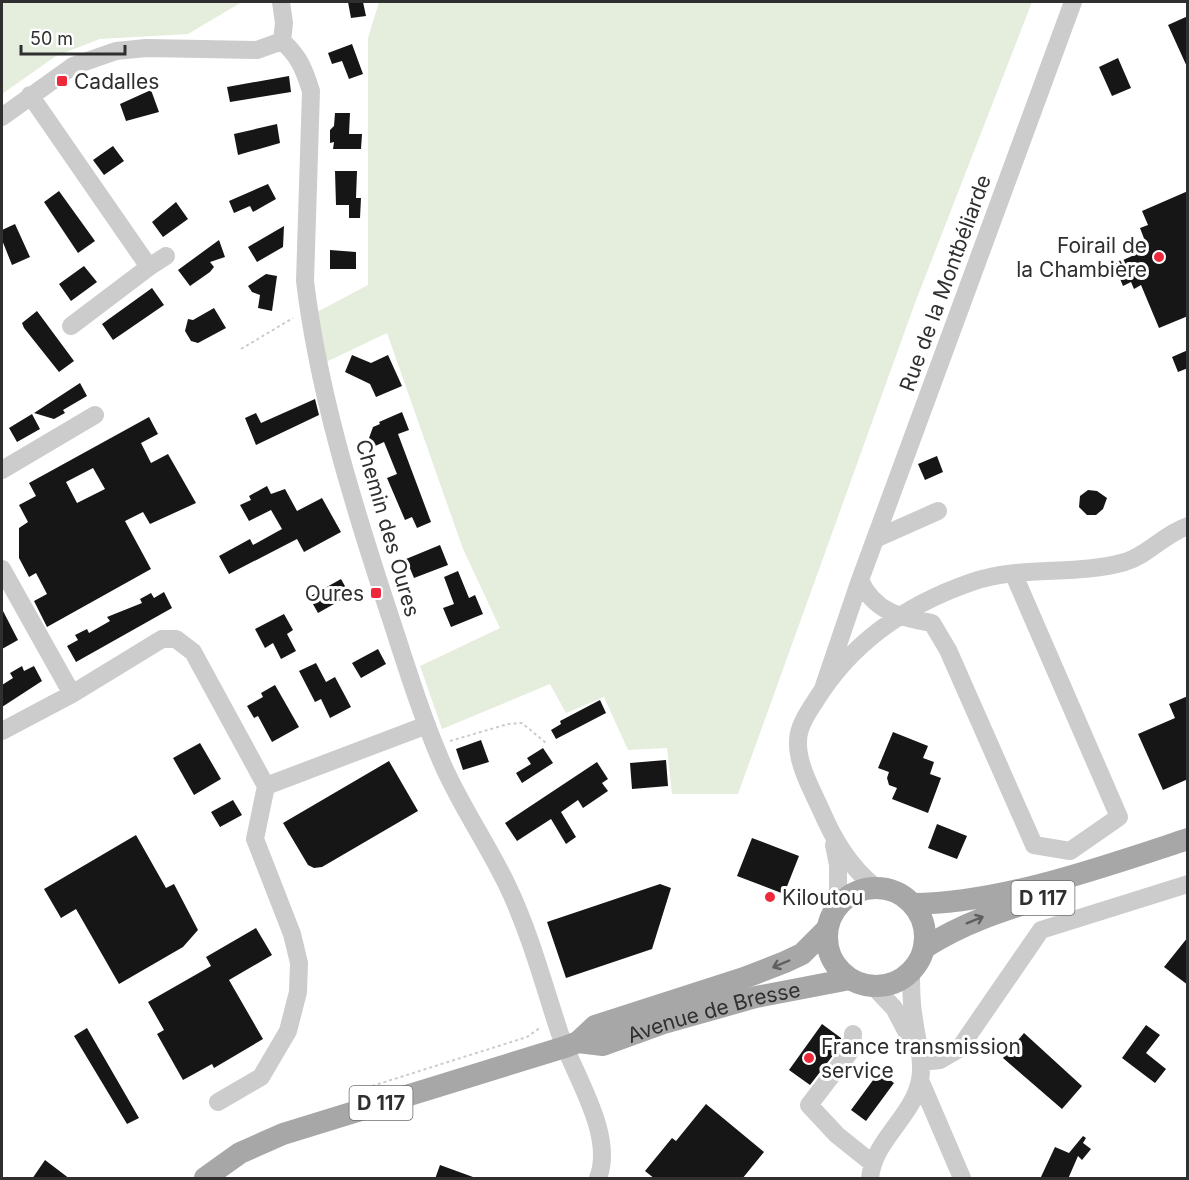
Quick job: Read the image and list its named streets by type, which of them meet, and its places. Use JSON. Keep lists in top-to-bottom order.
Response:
{
  "streets": {
    "main road": ["D 117", "Avenue de Bresse"],
    "street": ["Rue de la Montbéliarde", "Chemin des Oures"]
  },
  "crossings": [
    ["Chemin des Oures", "Avenue de Bresse"],
    ["D 117", "Avenue de Bresse"]
  ],
  "places": {
    "transit": ["Cadalles", "Oures"],
    "other": ["Foirail de la Chambière", "Kiloutou", "France transmission service"]
  },
  "scale_bar": "50 m"
}
